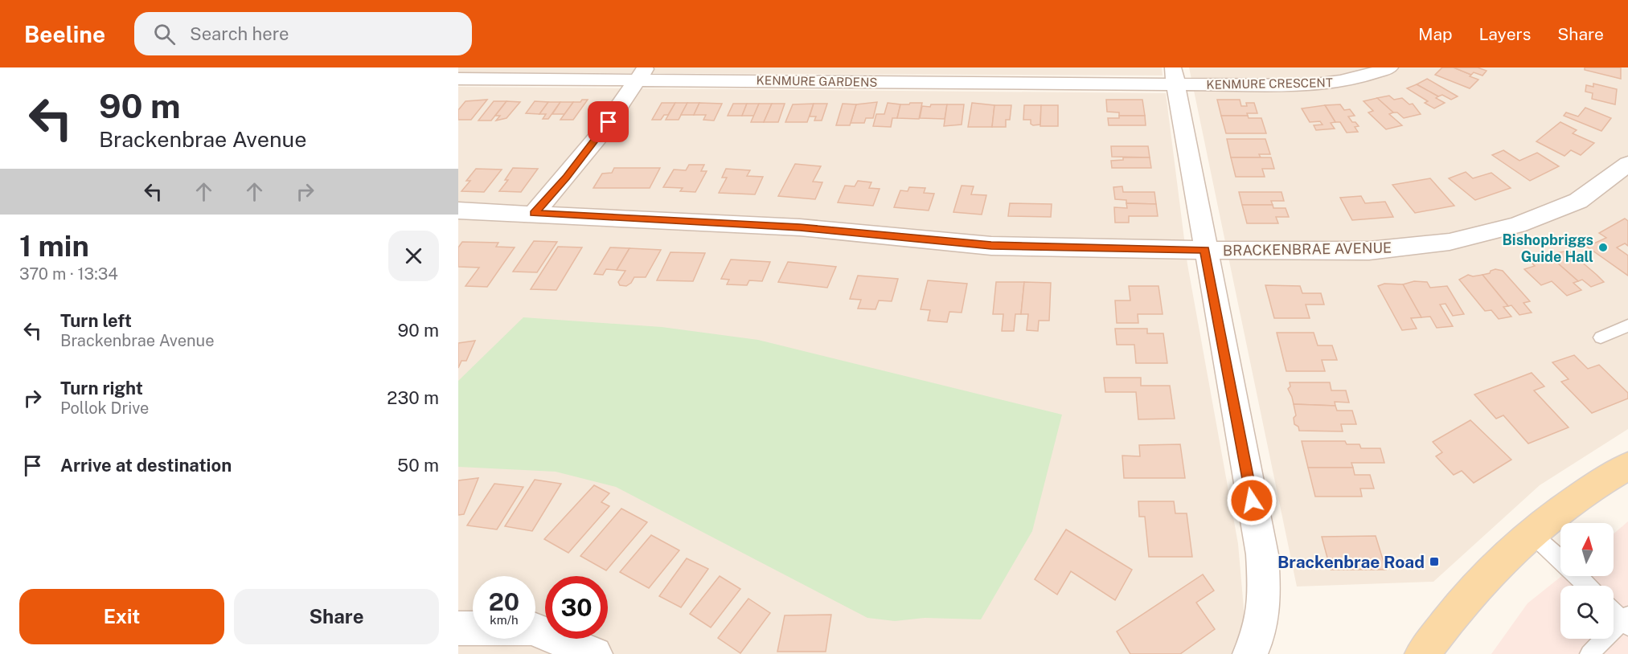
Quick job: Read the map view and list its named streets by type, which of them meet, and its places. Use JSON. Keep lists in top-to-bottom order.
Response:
{
  "streets": {
    "street": ["KENMURE GARDENS", "KENMURE CRESCENT", "BRACKENBRAE AVENUE"]
  },
  "crossings": [
    ["KENMURE GARDENS", "KENMURE CRESCENT"]
  ],
  "places": {
    "other": ["Bishopbriggs Guide Hall"],
    "transit": ["Brackenbrae Road"]
  },
  "north": "top",
  "page": {
    "header": "Beeline",
    "search": "Search here",
    "nav": ["Map", "Layers", "Share"],
    "turn": ["90 m", "Brackenbrae Avenue"],
    "heading": ["1 min", "370 m · 13:34"],
    "list": [
      {
        "name": "Turn left",
        "note": "Brackenbrae Avenue",
        "value": "90 m"
      },
      {
        "name": "Turn right",
        "note": "Pollok Drive",
        "value": "230 m"
      },
      {
        "name": "Arrive at destination",
        "value": "50 m"
      }
    ],
    "speed": "20 km/h",
    "limit": "30",
    "buttons": ["Exit", "Share"]
  }
}
